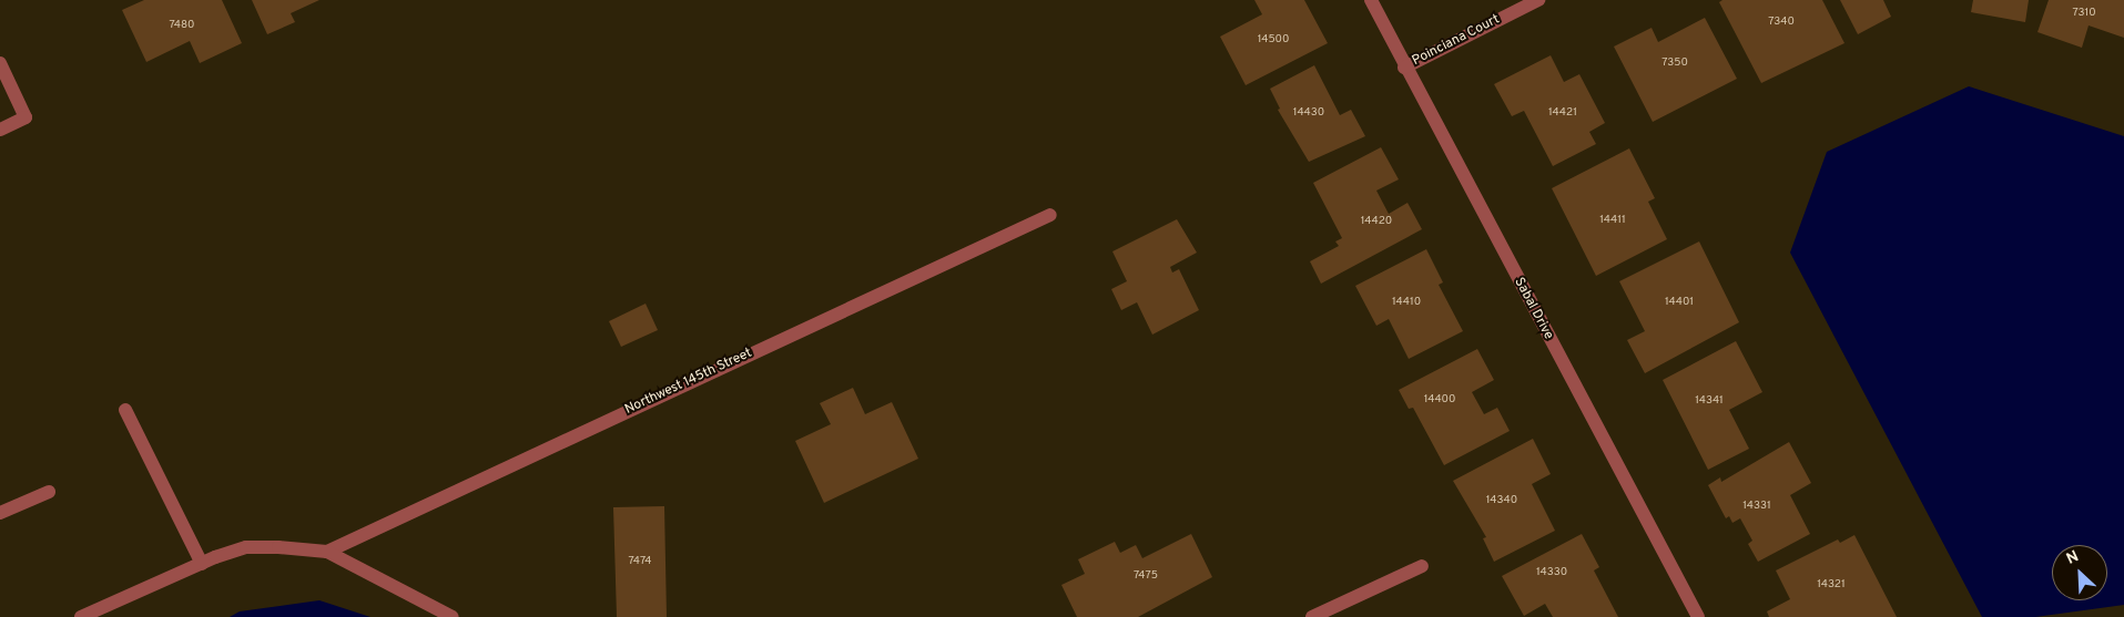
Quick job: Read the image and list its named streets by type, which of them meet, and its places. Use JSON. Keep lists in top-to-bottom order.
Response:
{
  "streets": {
    "street": ["Poinciana Court", "Sabal Drive", "Northwest 145th Street"]
  },
  "crossings": [
    ["Poinciana Court", "Sabal Drive"]
  ],
  "house_numbers": [
    "7310",
    "7340",
    "7480",
    "14500",
    "7350",
    "14430",
    "14421",
    "14411",
    "14420",
    "14410",
    "14401",
    "14400",
    "14341",
    "14340",
    "14331",
    "7474",
    "14330",
    "7475",
    "14321"
  ],
  "north": "top left"
}
